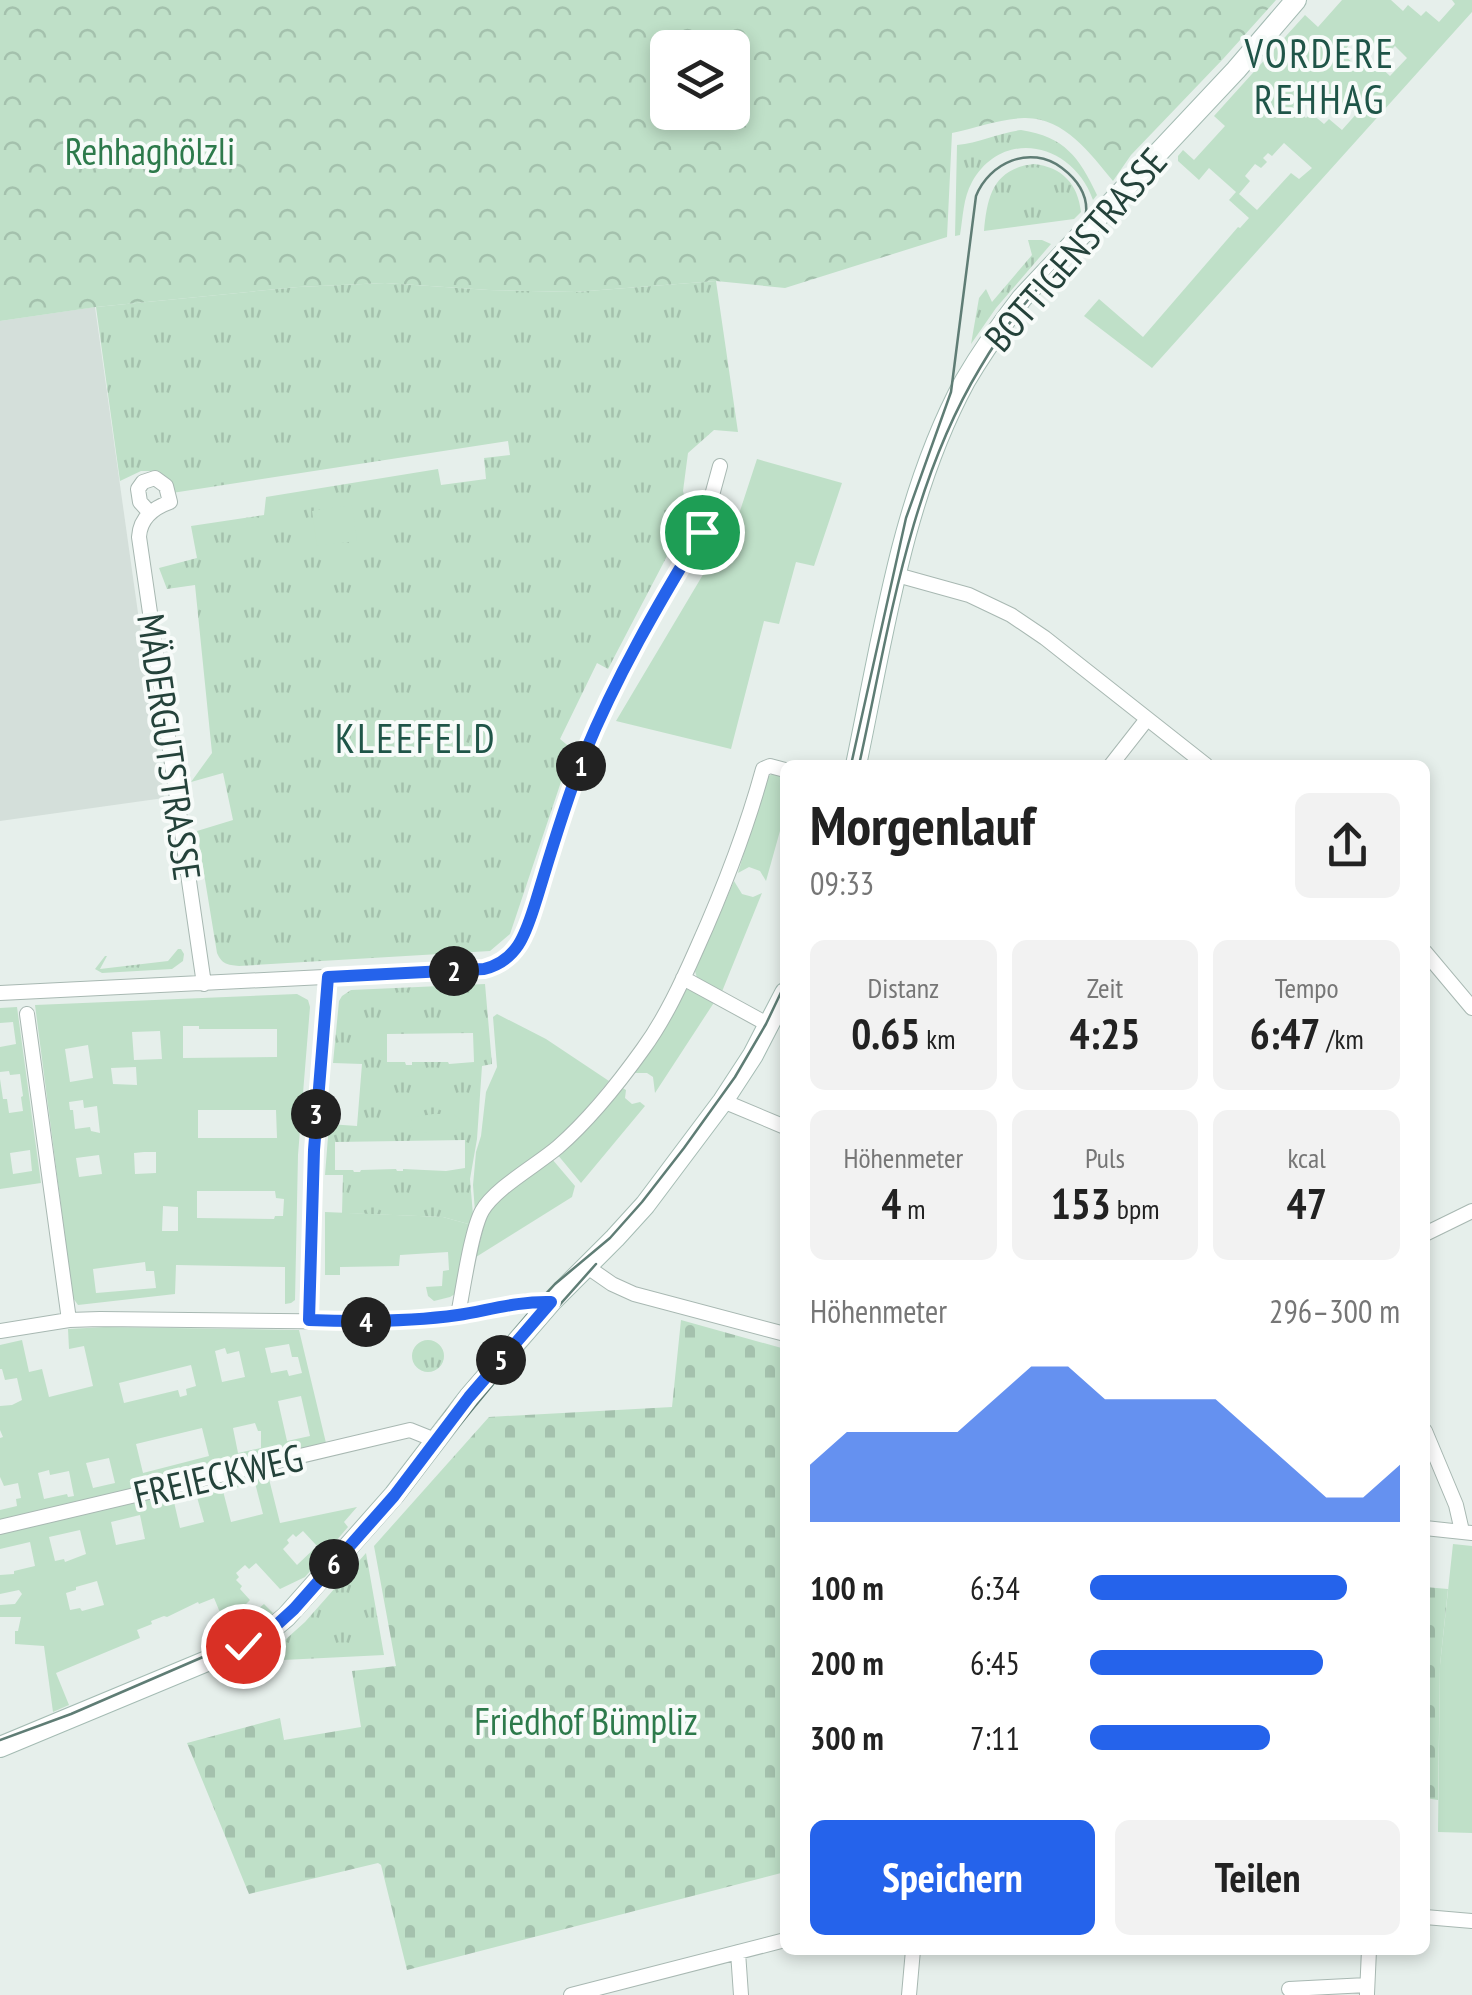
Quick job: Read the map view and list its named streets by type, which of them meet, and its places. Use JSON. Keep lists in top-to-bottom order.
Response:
{
  "streets": {
    "street": ["BOTTIGENSTRASSE", "MÄDERGUTSTRASSE", "FREIECKWEG"]
  },
  "districts": ["VORDERE REHHAG", "KLEEFELD"],
  "parks": ["Rehhaghölzli", "Friedhof Bümpliz"],
  "page": {
    "pins": [
      "1",
      "2",
      "3",
      "4",
      "5",
      "6"
    ],
    "heading": ["Morgenlauf", "09:33"],
    "stats": [
      ["Distanz", "0.65 km"],
      ["Zeit", "4:25"],
      ["Tempo", "6:47 /km"],
      ["Höhenmeter", "4 m"],
      ["Puls", "153 bpm"],
      ["kcal", "47"]
    ],
    "chart": ["Höhenmeter", "296–300 m"],
    "list": [
      {
        "name": "100 m",
        "note": "6:34"
      },
      {
        "name": "200 m",
        "note": "6:45"
      },
      {
        "name": "300 m",
        "note": "7:11"
      }
    ],
    "buttons": ["Speichern", "Teilen"]
  }
}
